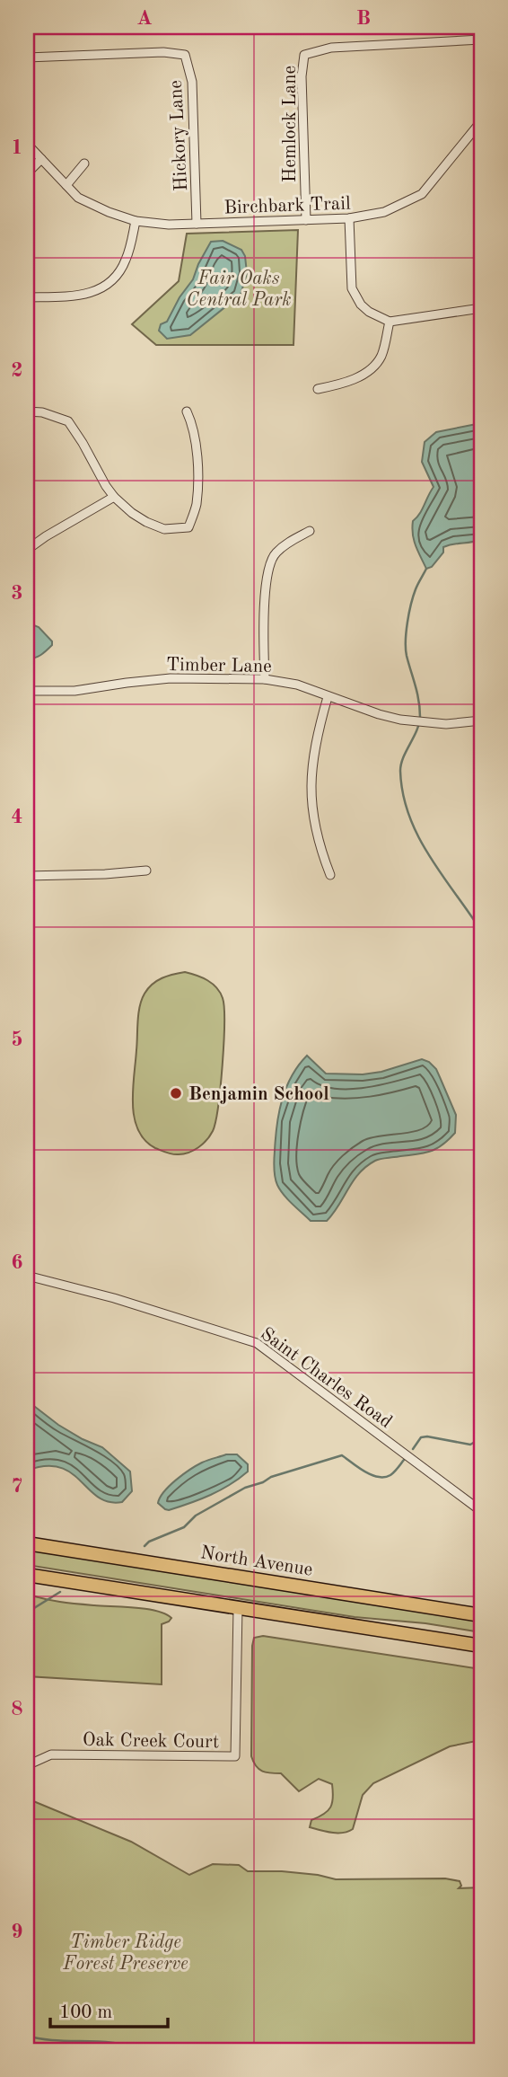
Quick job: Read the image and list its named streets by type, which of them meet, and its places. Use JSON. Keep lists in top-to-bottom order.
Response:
{
  "streets": {
    "main road": ["North Avenue"],
    "street": [
      "Hemlock Lane",
      "Hickory Lane",
      "Birchbark Trail",
      "Timber Lane",
      "Saint Charles Road",
      "Oak Creek Court"
    ]
  },
  "crossings": [
    ["Hemlock Lane", "Birchbark Trail"],
    ["Hickory Lane", "Birchbark Trail"]
  ],
  "parks": ["Fair Oaks Central Park", "Timber Ridge Forest Preserve"],
  "places": ["Benjamin School"],
  "scale_bar": "100 m",
  "grid": {
    "columns": ["A", "B"],
    "rows": [
      "1",
      "2",
      "3",
      "4",
      "5",
      "6",
      "7",
      "8",
      "9"
    ]
  }
}
